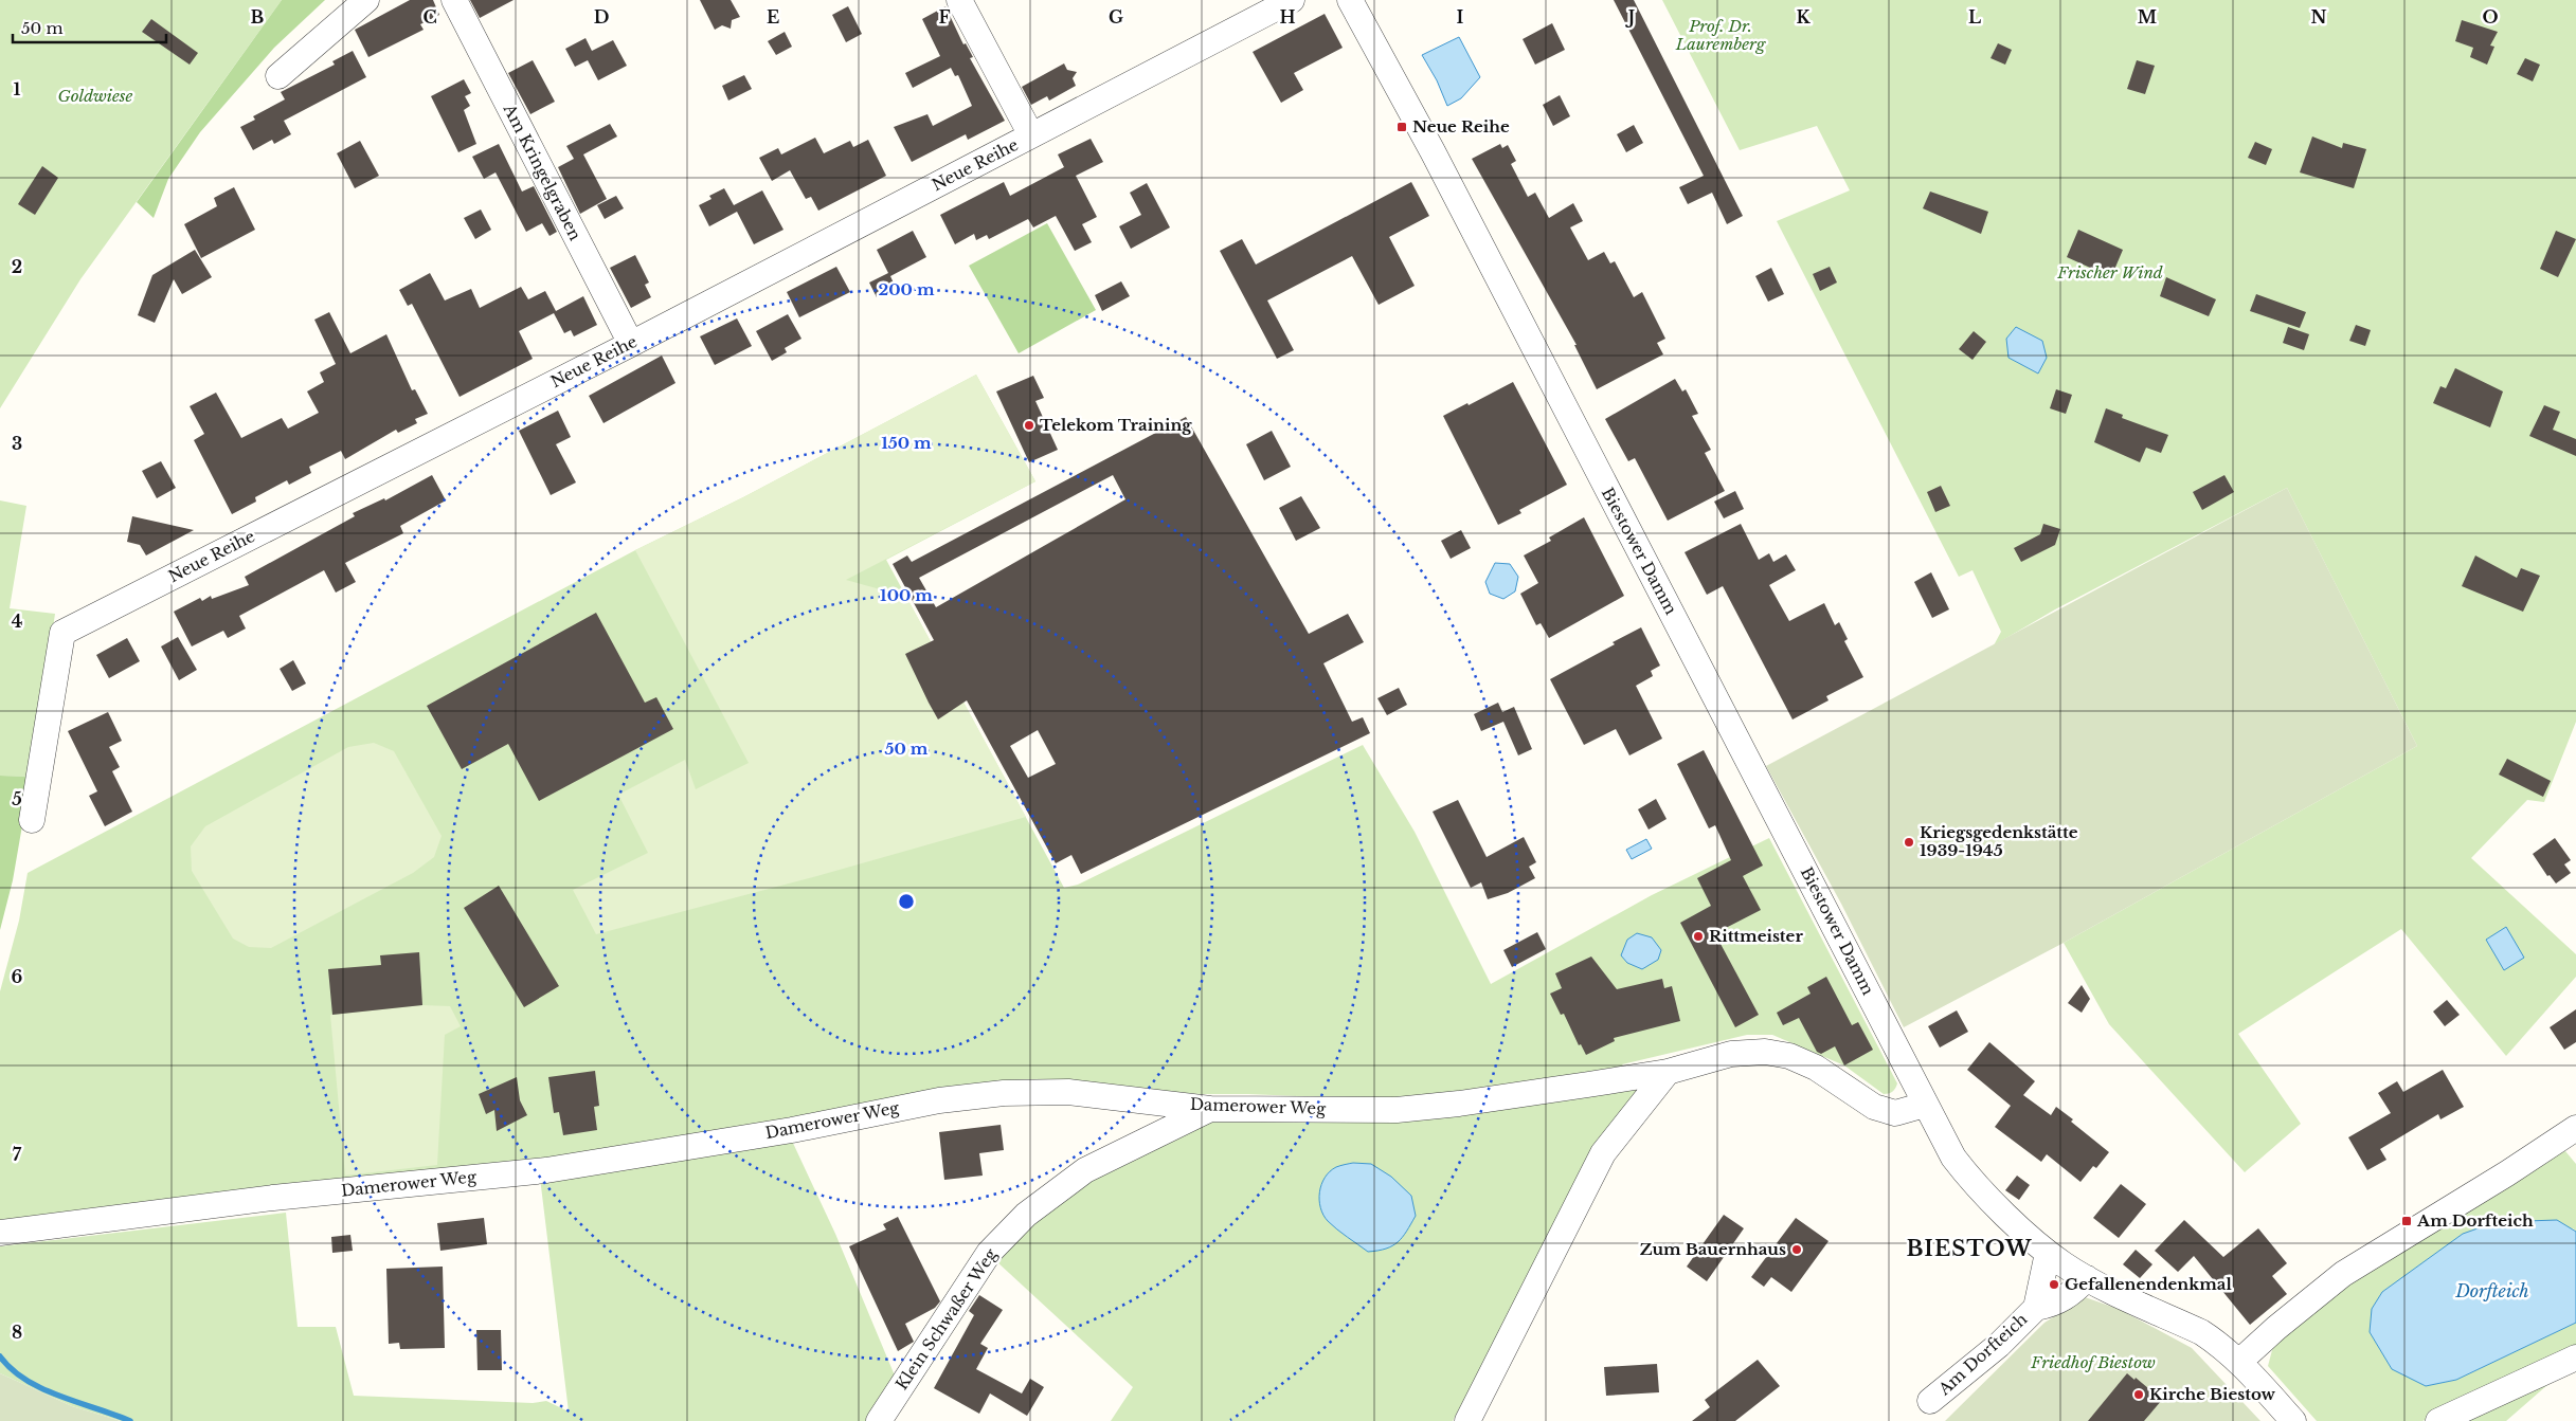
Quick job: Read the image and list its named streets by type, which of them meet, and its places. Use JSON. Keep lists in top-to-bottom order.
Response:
{
  "streets": {
    "street": [
      "Neue Reihe",
      "Am Kringelgraben",
      "Biestower Damm",
      "Damerower Weg",
      "Klein Schwaßer Weg",
      "Am Dorfteich"
    ]
  },
  "crossings": [
    ["Neue Reihe", "Am Kringelgraben"],
    ["Biestower Damm", "Damerower Weg"],
    ["Damerower Weg", "Klein Schwaßer Weg"]
  ],
  "districts": ["BIESTOW"],
  "water": ["Dorfteich"],
  "parks": [
    "Prof. Dr. Lauremberg",
    "Goldwiese",
    "Frischer Wind",
    "Friedhof Biestow"
  ],
  "places": {
    "transit": ["Neue Reihe", "Am Dorfteich"],
    "other": [
      "Telekom Training",
      "Kriegsgedenkstätte 1939-1945",
      "Rittmeister",
      "Zum Bauernhaus",
      "Gefallenendenkmal",
      "Kirche Biestow"
    ]
  },
  "scale_bar": "50 m",
  "grid": {
    "columns": [
      "B",
      "C",
      "D",
      "E",
      "F",
      "G",
      "H",
      "I",
      "J",
      "K",
      "L",
      "M",
      "N",
      "O"
    ],
    "rows": [
      "1",
      "2",
      "3",
      "4",
      "5",
      "6",
      "7",
      "8"
    ]
  },
  "rings": [
    "200 m",
    "150 m",
    "100 m",
    "50 m"
  ]
}
